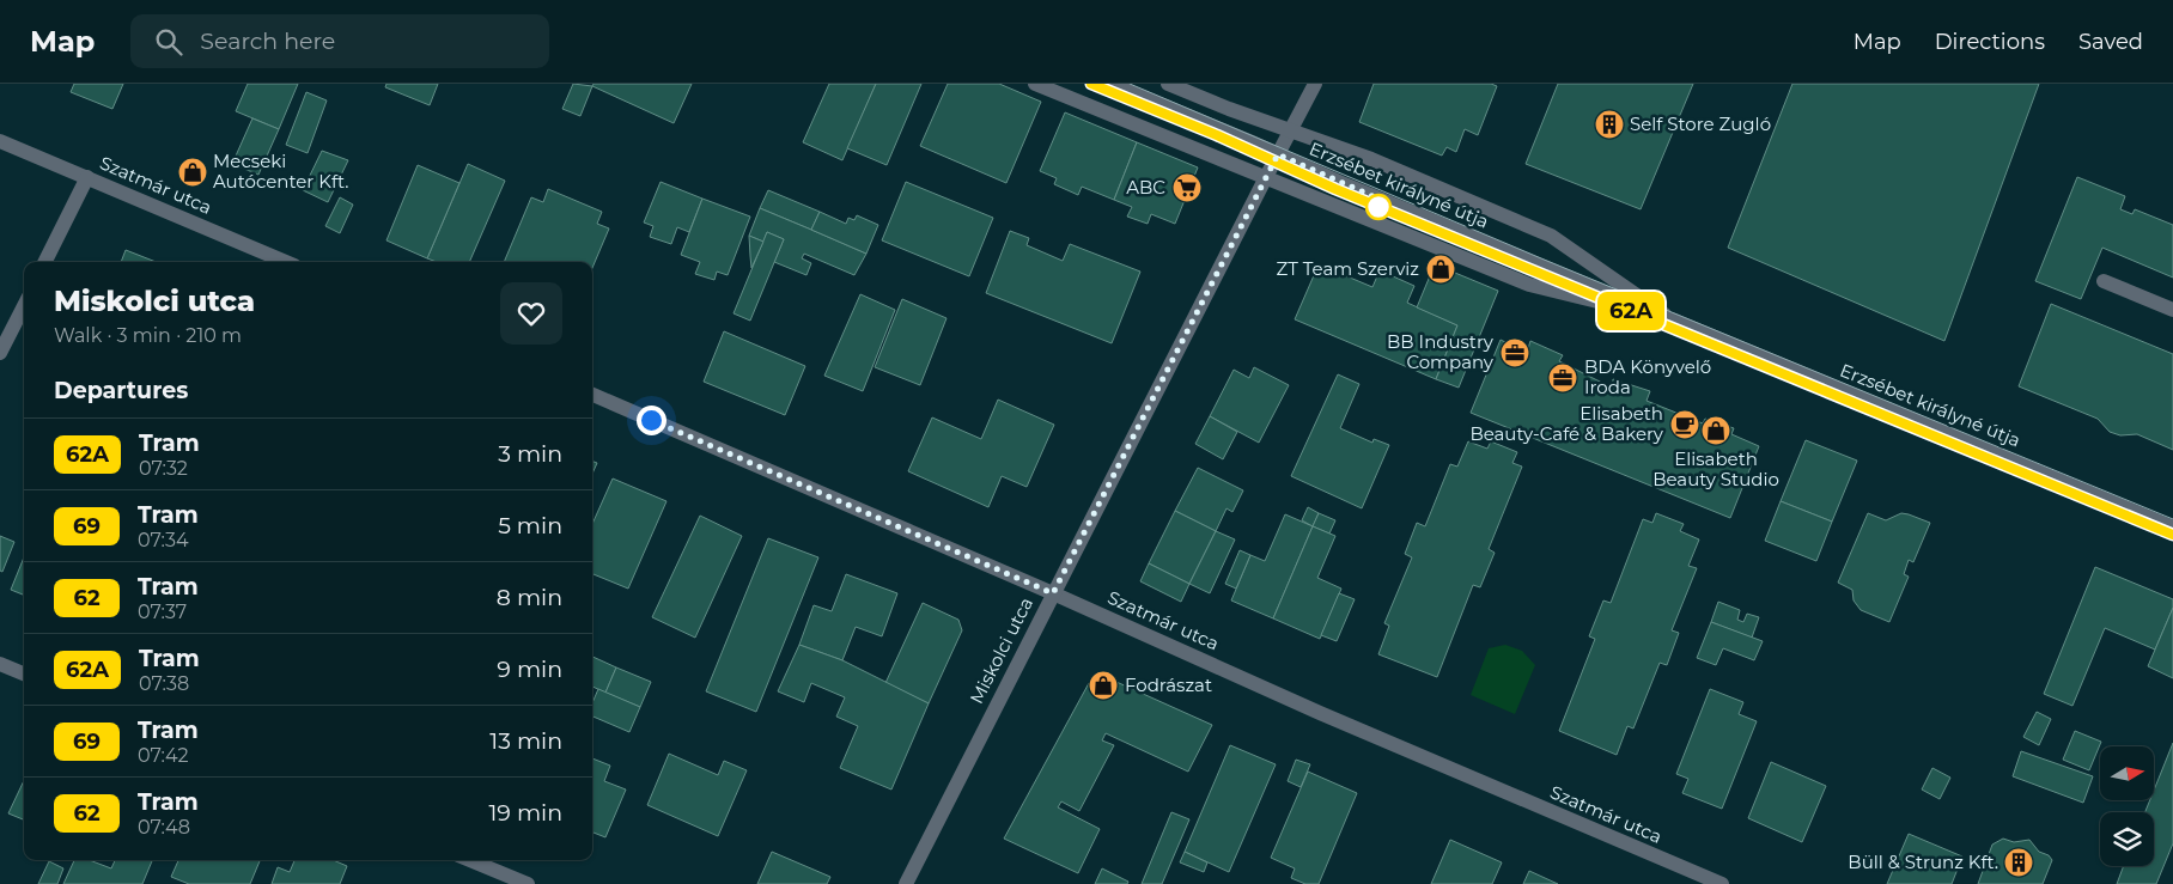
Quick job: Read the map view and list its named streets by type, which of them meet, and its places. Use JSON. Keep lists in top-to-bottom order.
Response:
{
  "streets": {
    "street": ["Szatmár utca", "Erzsébet királyné útja", "Miskolci utca"]
  },
  "crossings": [
    ["Szatmár utca", "Miskolci utca"],
    ["Erzsébet királyné útja", "Miskolci utca"]
  ],
  "places": {
    "building": ["Self Store Zugló", "Büll & Strunz Kft."],
    "shop": [
      "Mecseki Autócenter Kft.",
      "ZT Team Szerviz",
      "Elisabeth Beauty Studio",
      "Fodrászat"
    ],
    "supermarket": ["ABC"],
    "office": ["BB Industry Company", "BDA Könyvelő Iroda"],
    "cafe": ["Elisabeth Beauty-Café & Bakery"]
  },
  "lines": ["tram line 62A"],
  "north": "right",
  "page": {
    "header": "Map",
    "search": "Search here",
    "nav": ["Map", "Directions", "Saved"],
    "on_map": "62A",
    "heading": [
      ["Miskolci utca", "Walk · 3 min · 210 m"],
      "Departures"
    ],
    "list": [
      {
        "mark": "62A",
        "name": "Tram",
        "note": "07:32",
        "value": "3 min"
      },
      {
        "mark": "69",
        "name": "Tram",
        "note": "07:34",
        "value": "5 min"
      },
      {
        "mark": "62",
        "name": "Tram",
        "note": "07:37",
        "value": "8 min"
      },
      {
        "mark": "62A",
        "name": "Tram",
        "note": "07:38",
        "value": "9 min"
      },
      {
        "mark": "69",
        "name": "Tram",
        "note": "07:42",
        "value": "13 min"
      },
      {
        "mark": "62",
        "name": "Tram",
        "note": "07:48",
        "value": "19 min"
      }
    ]
  }
}
